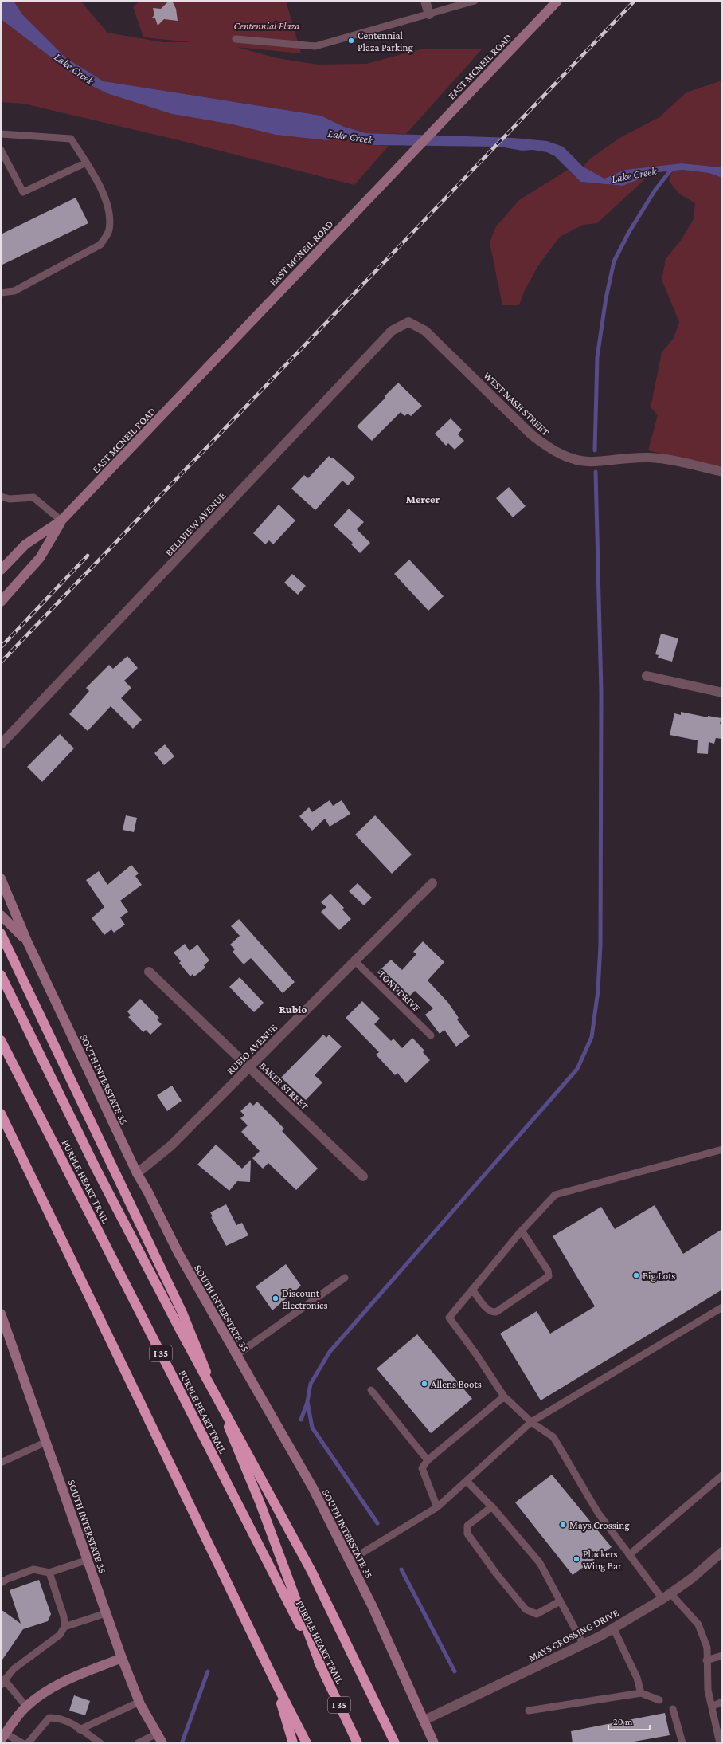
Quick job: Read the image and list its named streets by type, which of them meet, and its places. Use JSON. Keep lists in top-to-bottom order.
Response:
{
  "streets": {
    "highway": ["PURPLE HEART TRAIL", "I 35"],
    "main road": ["EAST MCNEIL ROAD", "SOUTH INTERSTATE 35"],
    "street": [
      "WEST NASH STREET",
      "BELLVIEW AVENUE",
      "RUBIO AVENUE",
      "BAKER STREET",
      "MAYS CROSSING DRIVE"
    ],
    "lane": ["TONY DRIVE"]
  },
  "crossings": [
    ["WEST NASH STREET", "BELLVIEW AVENUE"],
    ["TONY DRIVE", "RUBIO AVENUE"],
    ["RUBIO AVENUE", "SOUTH INTERSTATE 35"],
    ["RUBIO AVENUE", "BAKER STREET"],
    ["SOUTH INTERSTATE 35", "MAYS CROSSING DRIVE"]
  ],
  "districts": ["Mercer", "Rubio"],
  "water": ["Lake Creek"],
  "parks": ["Centennial Plaza"],
  "places": [
    "Centennial Plaza Parking",
    "Big Lots",
    "Discount Electronics",
    "Allens Boots",
    "Mays Crossing",
    "Pluckers Wing Bar"
  ],
  "scale_bar": "20 m"
}
